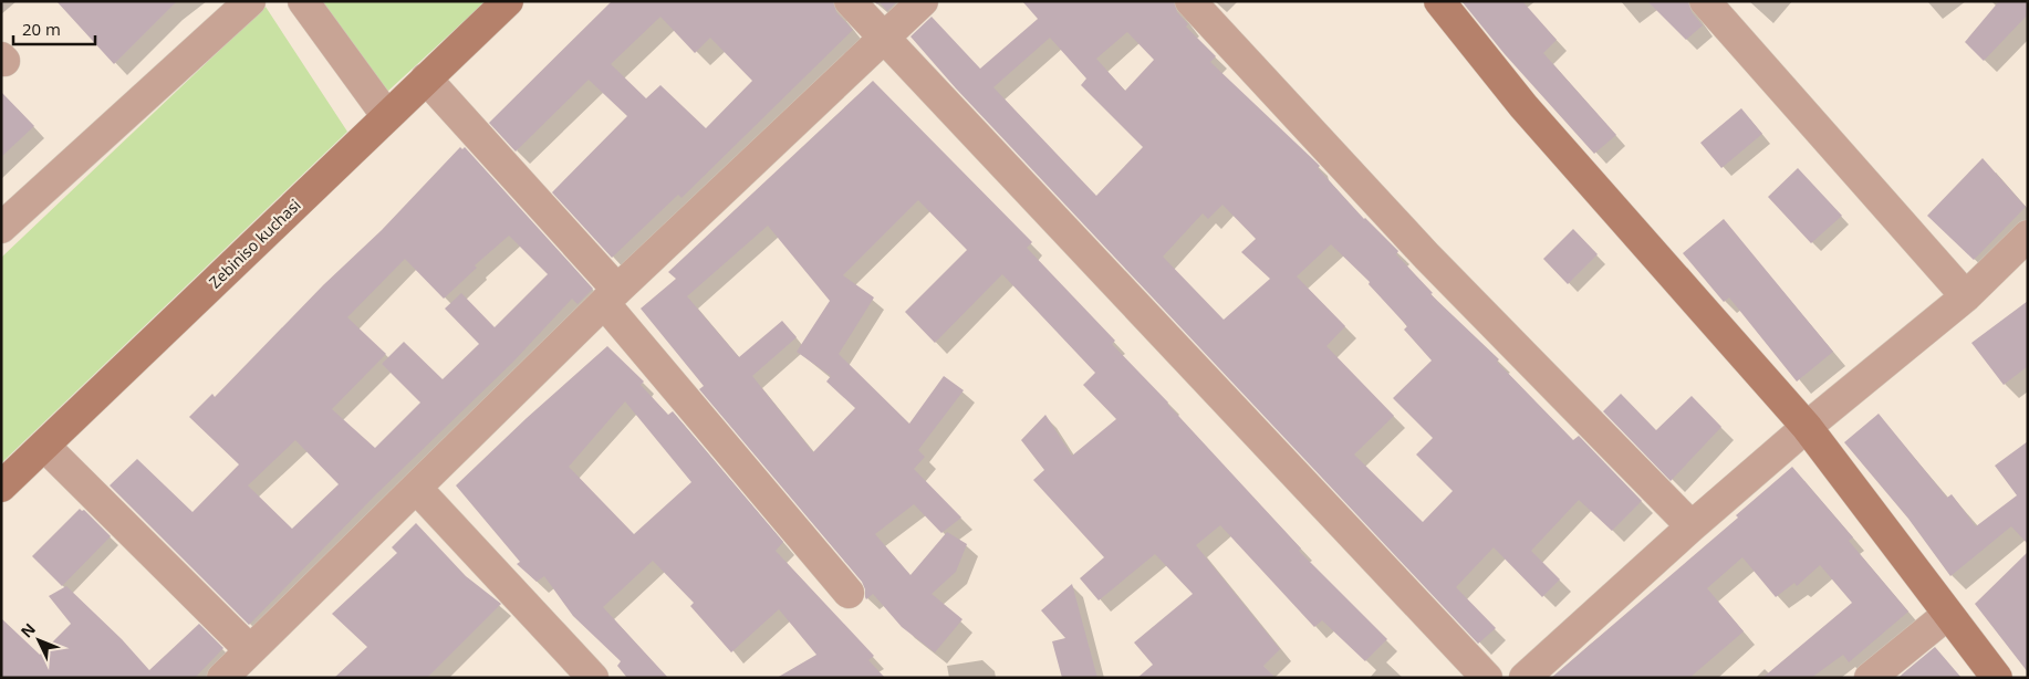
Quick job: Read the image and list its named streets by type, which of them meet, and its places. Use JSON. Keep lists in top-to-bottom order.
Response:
{
  "streets": {
    "street": ["Zebiniso kuchasi"]
  },
  "scale_bar": "20 m",
  "north": "top left"
}
